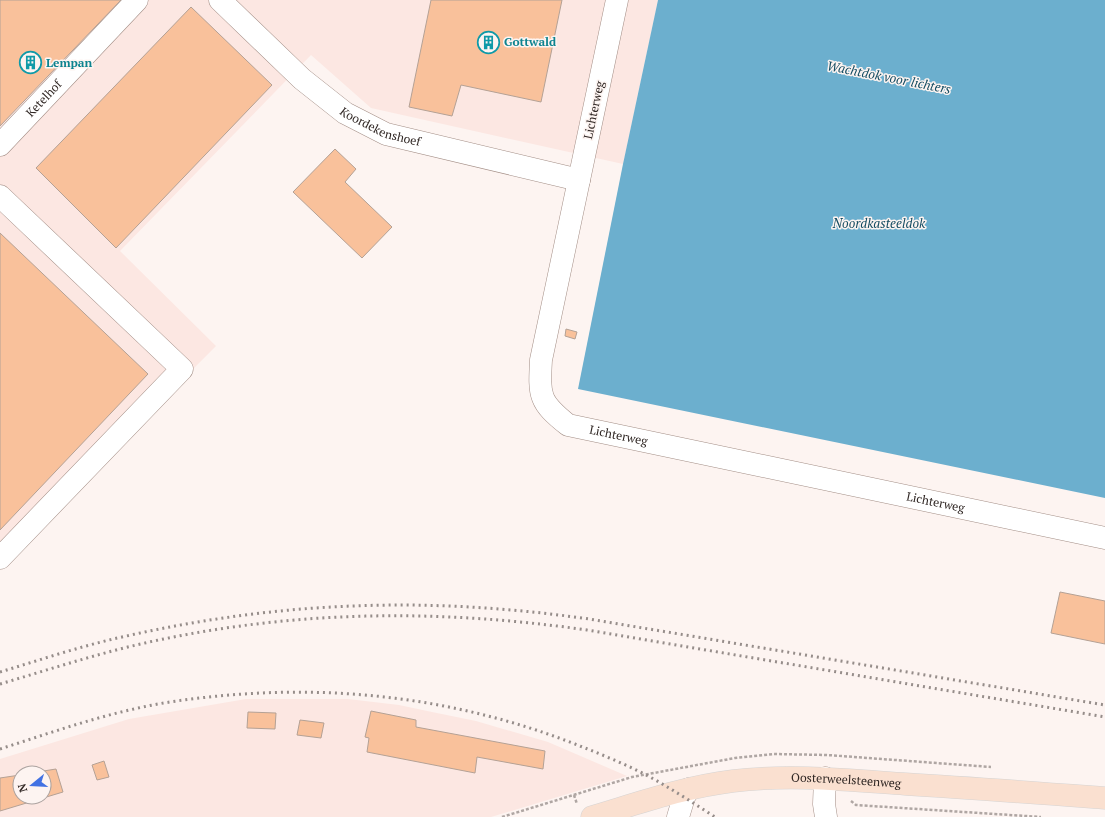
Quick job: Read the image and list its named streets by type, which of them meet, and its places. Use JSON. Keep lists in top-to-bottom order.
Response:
{
  "streets": {
    "main road": ["Oosterweelsteenweg"],
    "street": ["Ketelhof", "Lichterweg", "Koordekenshoef"]
  },
  "crossings": [
    ["Lichterweg", "Koordekenshoef"]
  ],
  "water": ["Wachtdok voor lichters", "Noordkasteeldok"],
  "places": {
    "building": ["Gottwald", "Lempan"]
  },
  "north": "left"
}
